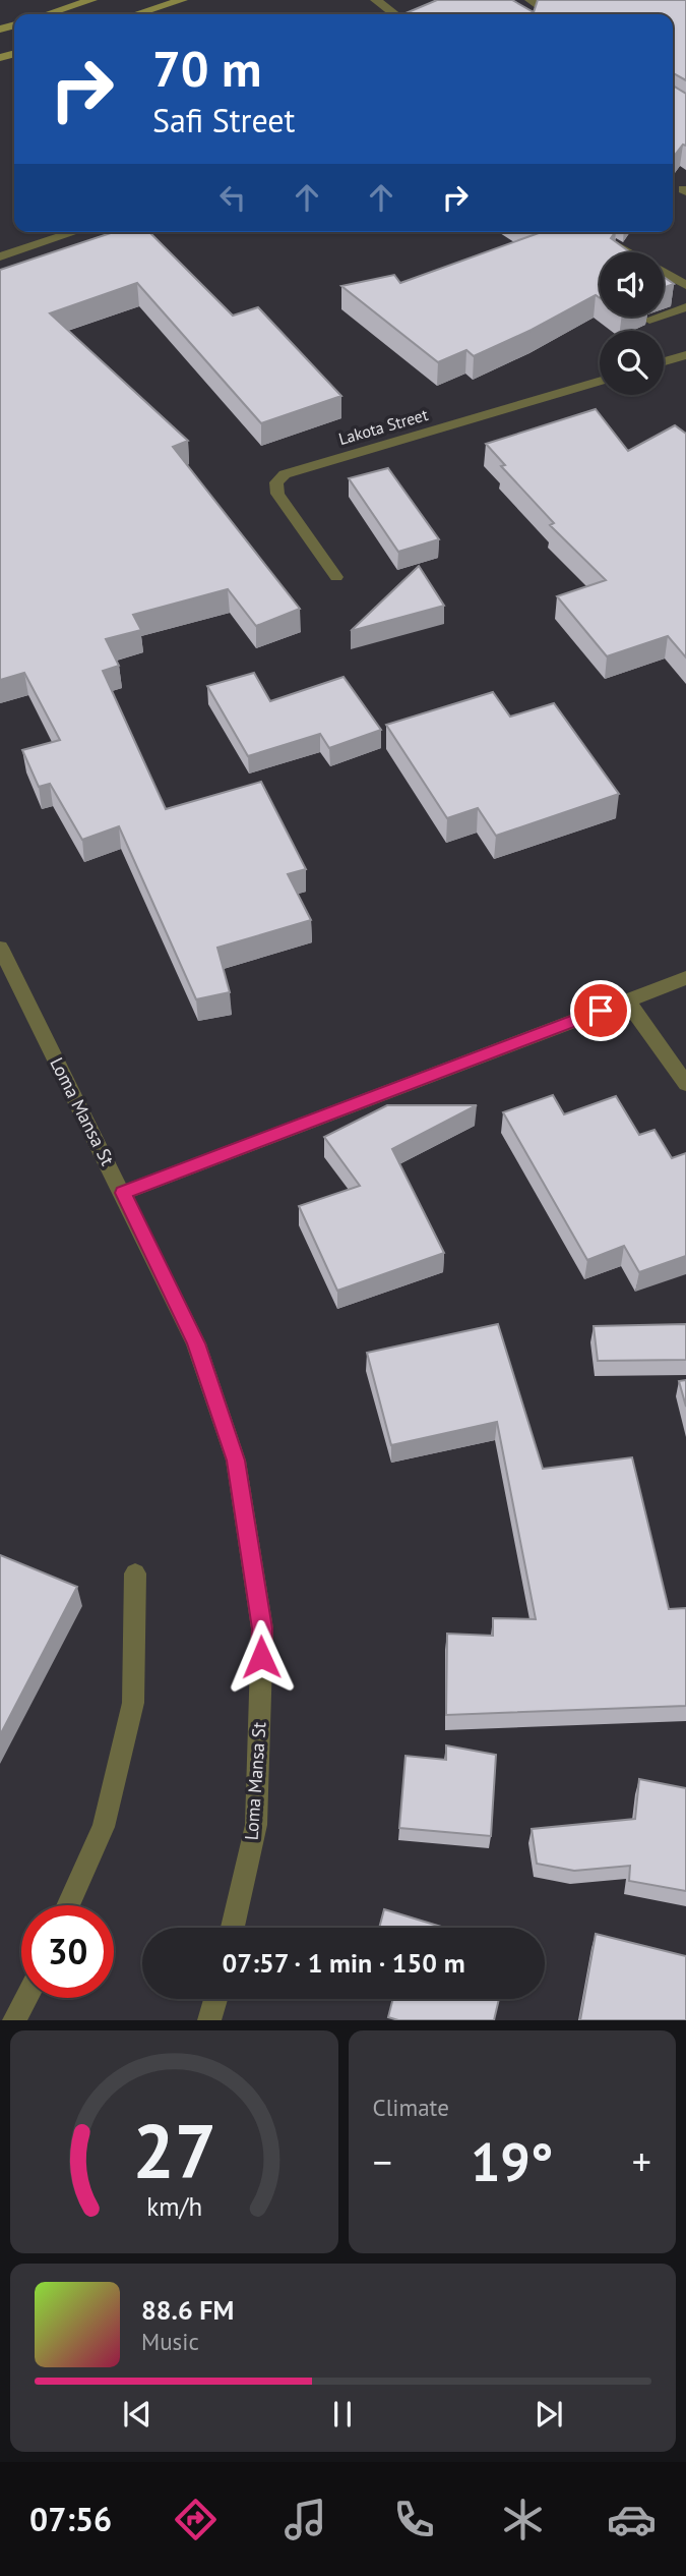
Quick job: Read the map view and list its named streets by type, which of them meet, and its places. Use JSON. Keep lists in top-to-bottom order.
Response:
{
  "streets": {
    "street": ["Lakota Street", "Loma Mansa St"]
  },
  "page": {
    "turn": ["70 m", "Safi Street"],
    "limit": "30",
    "trip": "07:57 · 1 min · 150 m",
    "tile": "Climate",
    "heat": ["−", "19°", "+"],
    "song": ["88.6 FM", "Music"],
    "tabs": "07:56",
    "gauge": ["27", "km/h"]
  }
}
